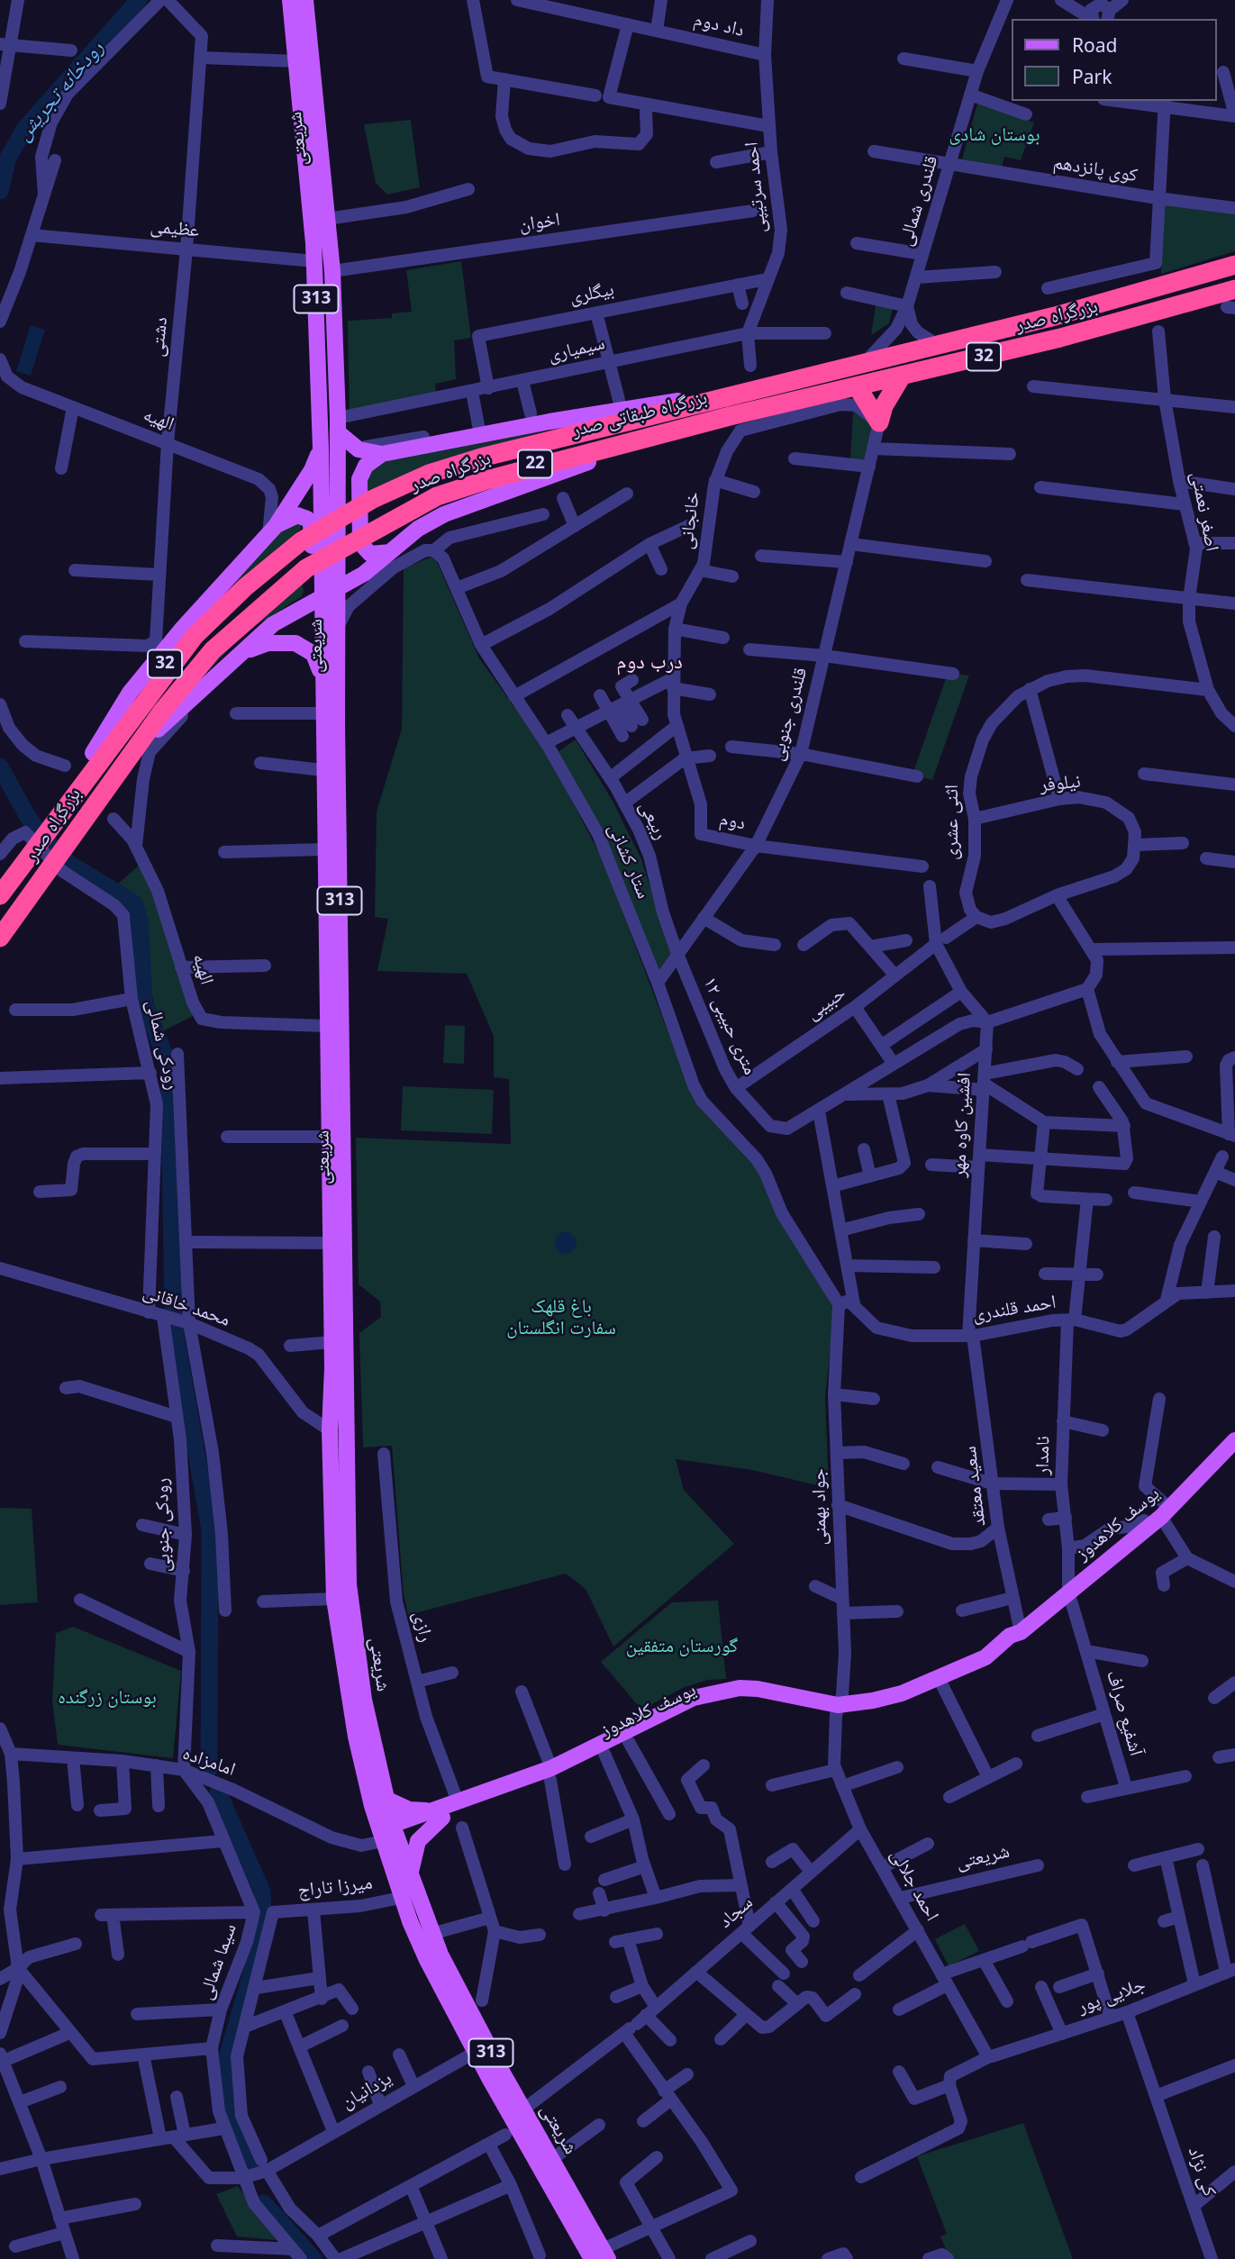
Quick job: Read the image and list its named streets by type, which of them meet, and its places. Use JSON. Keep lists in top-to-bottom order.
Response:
{
  "streets": {
    "highway": [
      "بزرگراه صدر",
      "32",
      "بزرگراه طبقاتی صدر",
      "22"
    ],
    "main road": ["شریعتی", "313", "یوسف کلاهدوز"],
    "street": [
      "داد دوم",
      "کوی پانزدهم",
      "احمد سرتیپی",
      "قلندری شمالی",
      "اخوان",
      "عظیمی",
      "بیگلری",
      "دشتی",
      "سیمیاری",
      "الهیه",
      "اصغر نعمتی",
      "خانجانی",
      "قلندری جنوبی",
      "نیلوفر",
      "ربیعی",
      "دوم",
      "اثنی عشری",
      "ستار کشانی",
      "حبیبی",
      "۱۲ متری حبیبی",
      "رودکی شمالی",
      "افشین کاوه مهر",
      "محمد خاقانی",
      "احمد قلندری",
      "نامدار",
      "سعید معتقد",
      "جواد بهمنی",
      "رودکی جنوبی",
      "رازی",
      "آشفیع صراف",
      "امامزاده",
      "احمد جلالی",
      "میرزا تاراج",
      "سجاد",
      "سیما شمالی",
      "جلایی پور",
      "یزدانیان",
      "کی نژاد"
    ]
  },
  "crossings": [
    ["داد دوم", "احمد سرتیپی"],
    ["شریعتی", "اخوان"],
    ["شریعتی", "عظیمی"],
    ["شریعتی", "سیمیاری"],
    ["شریعتی", "الهیه"],
    ["شریعتی", "محمد خاقانی"],
    ["شریعتی", "یوسف کلاهدوز"],
    ["شریعتی", "امامزاده"],
    ["شریعتی", "احمد جلالی"],
    ["شریعتی", "میرزا تاراج"],
    ["شریعتی", "سجاد"],
    ["شریعتی", "یزدانیان"],
    ["کوی پانزدهم", "قلندری شمالی"],
    ["احمد سرتیپی", "بیگلری"],
    ["احمد سرتیپی", "سیمیاری"],
    ["قلندری شمالی", "بزرگراه صدر"],
    ["عظیمی", "دشتی"],
    ["بیگلری", "سیمیاری"],
    ["بزرگراه صدر", "بزرگراه طبقاتی صدر"],
    ["بزرگراه صدر", "رودکی شمالی"],
    ["دشتی", "الهیه"],
    ["اصغر نعمتی", "اثنی عشری"],
    ["خانجانی", "قلندری جنوبی"],
    ["خانجانی", "دوم"],
    ["قلندری جنوبی", "ربیعی"],
    ["قلندری جنوبی", "دوم"],
    ["قلندری جنوبی", "ستار کشانی"],
    ["قلندری جنوبی", "۱۲ متری حبیبی"],
    ["نیلوفر", "اثنی عشری"],
    ["ربیعی", "۱۲ متری حبیبی"],
    ["اثنی عشری", "حبیبی"],
    ["ستار کشانی", "جواد بهمنی"],
    ["حبیبی", "۱۲ متری حبیبی"],
    ["۱۲ متری حبیبی", "افشین کاوه مهر"],
    ["رودکی شمالی", "محمد خاقانی"],
    ["افشین کاوه مهر", "احمد قلندری"],
    ["افشین کاوه مهر", "سعید معتقد"],
    ["محمد خاقانی", "رودکی جنوبی"],
    ["احمد قلندری", "نامدار"],
    ["احمد قلندری", "سعید معتقد"],
    ["نامدار", "یوسف کلاهدوز"],
    ["نامدار", "آشفیع صراف"],
    ["سعید معتقد", "یوسف کلاهدوز"],
    ["جواد بهمنی", "یوسف کلاهدوز"],
    ["جواد بهمنی", "احمد جلالی"],
    ["یوسف کلاهدوز", "رازی"],
    ["یوسف کلاهدوز", "آشفیع صراف"],
    ["یوسف کلاهدوز", "امامزاده"],
    ["یوسف کلاهدوز", "احمد جلالی"],
    ["رودکی جنوبی", "امامزاده"],
    ["رودکی جنوبی", "سیما شمالی"],
    ["امامزاده", "سیما شمالی"],
    ["احمد جلالی", "سجاد"],
    ["احمد جلالی", "جلایی پور"],
    ["میرزا تاراج", "سیما شمالی"],
    ["سیما شمالی", "یزدانیان"],
    ["جلایی پور", "کی نژاد"]
  ],
  "districts": ["درب دوم"],
  "water": ["رودخانه تجریش"],
  "parks": [
    "بوستان شادی",
    "باغ قلهک سفارت انگلستان",
    "گورستان متفقین",
    "بوستان زرگنده"
  ],
  "legend": ["Road", "Park"]
}
